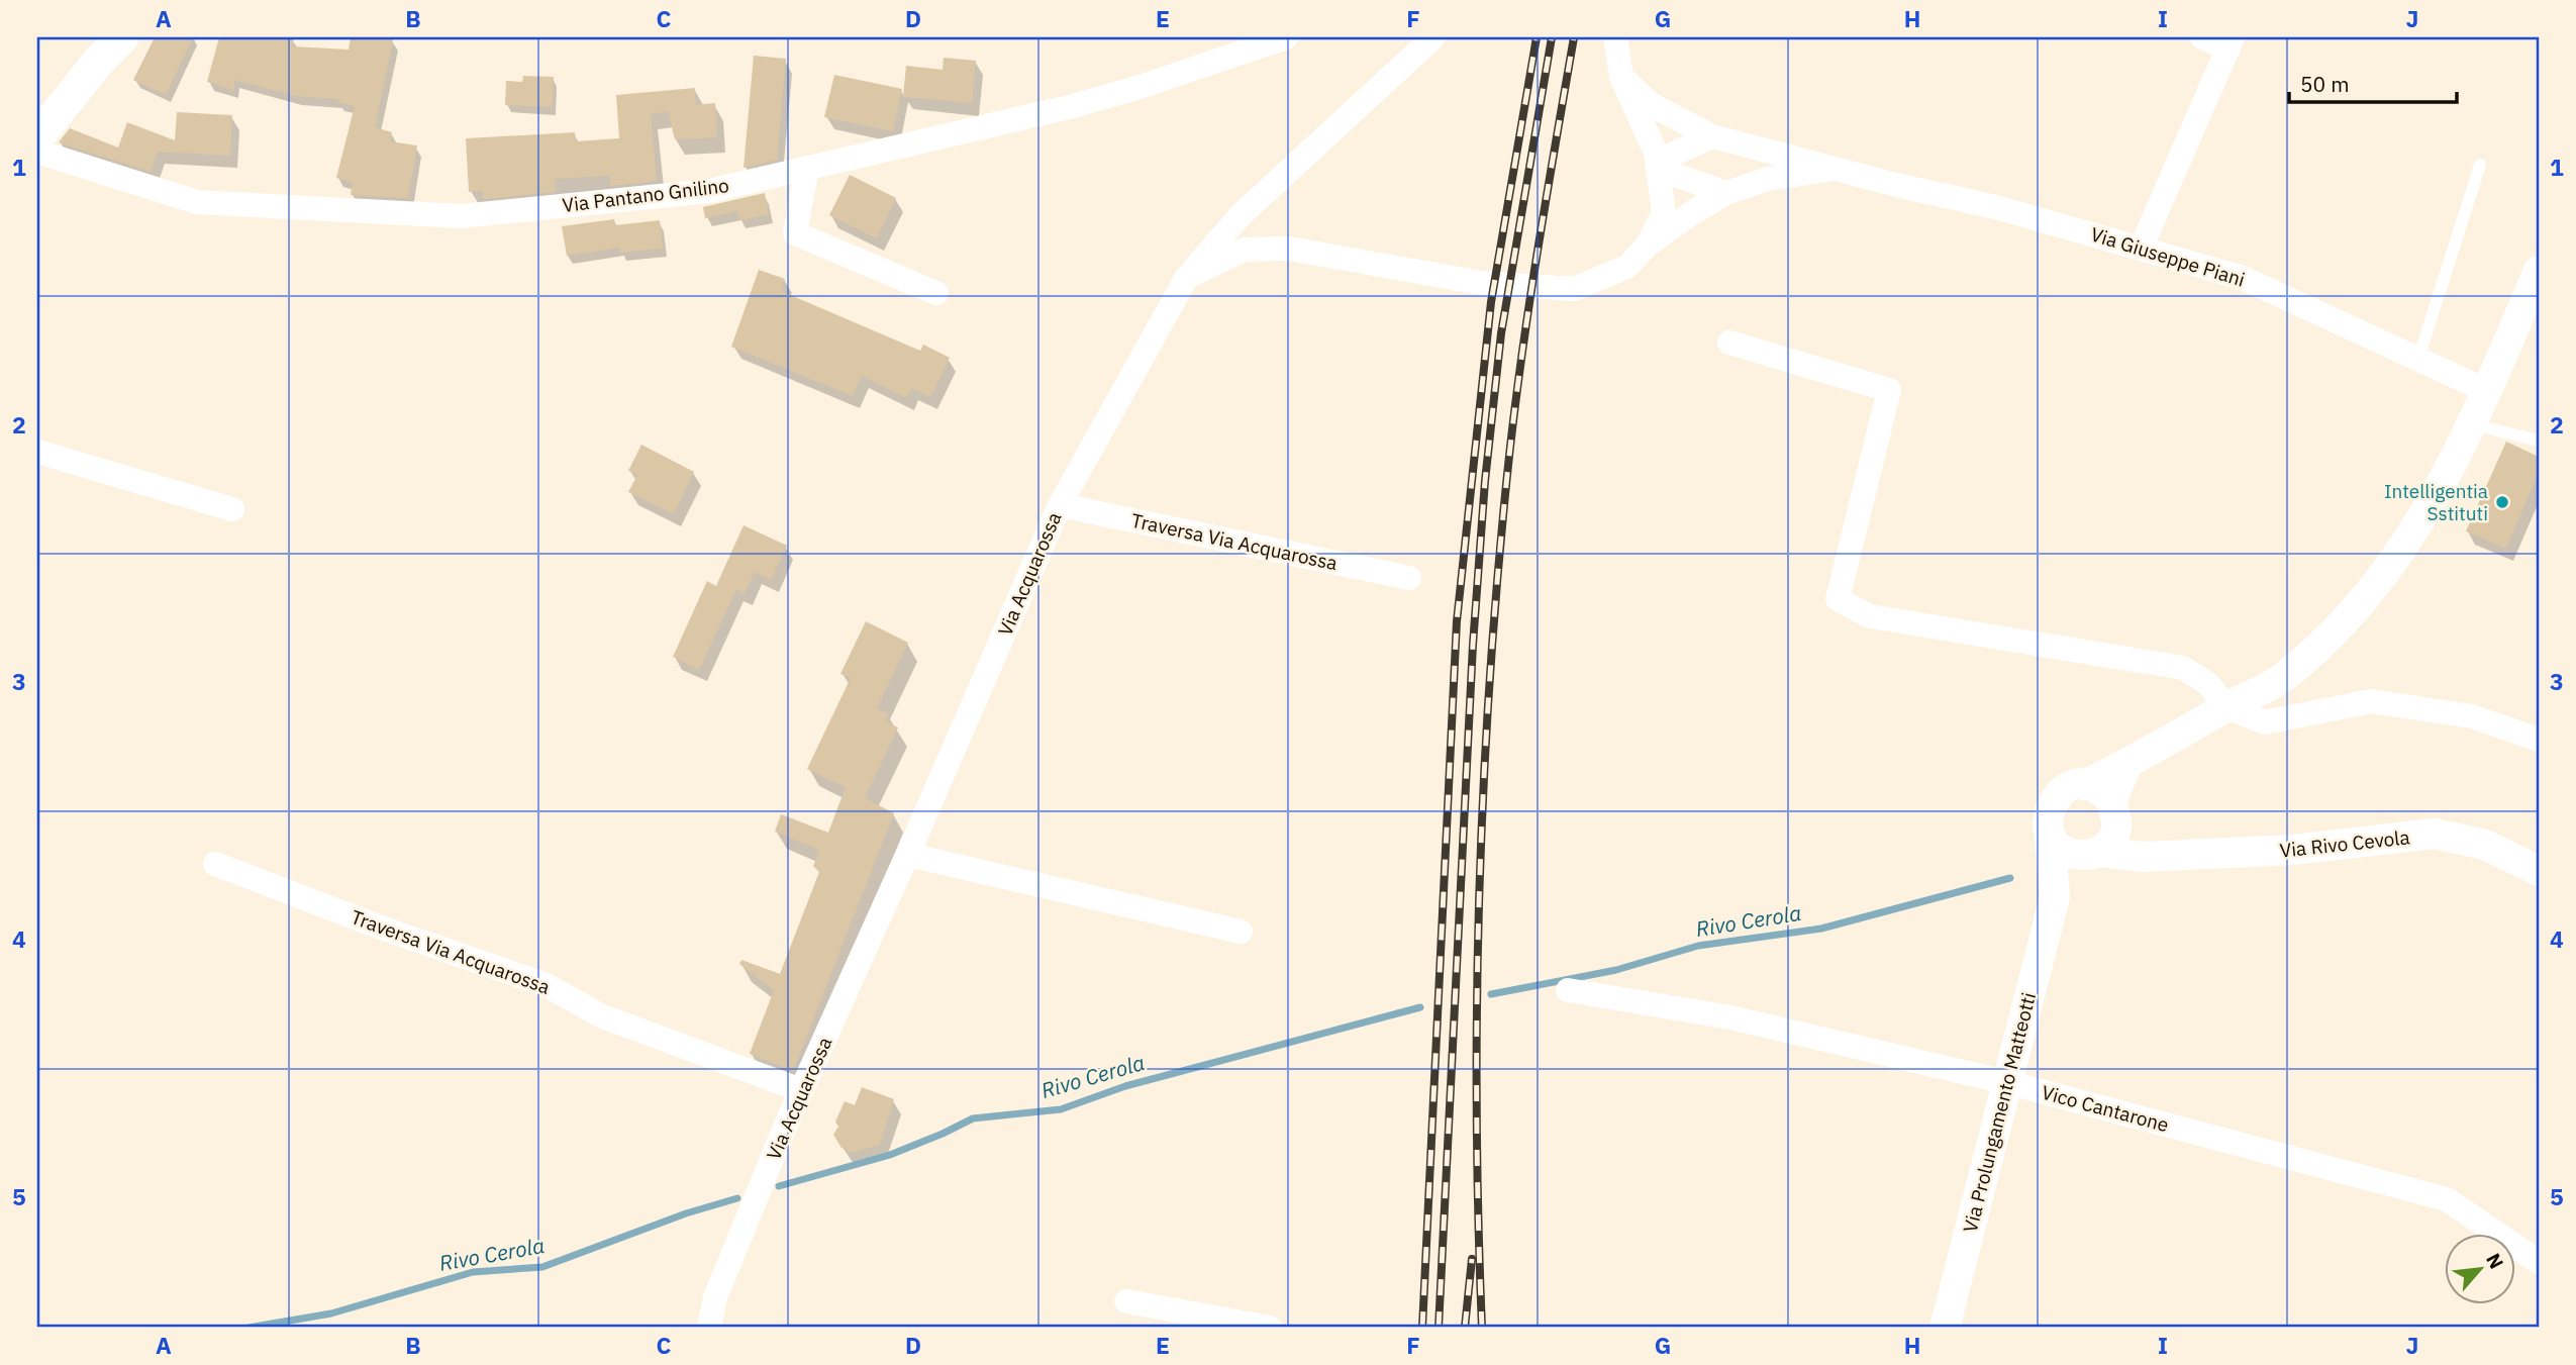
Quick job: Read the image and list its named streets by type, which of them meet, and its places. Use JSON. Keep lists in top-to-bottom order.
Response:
{
  "streets": {
    "street": [
      "Via Pantano Gnilino",
      "Via Giuseppe Piani",
      "Traversa Via Acquarossa",
      "Via Acquarossa",
      "Via Rivo Cevola",
      "Vico Cantarone",
      "Via Prolungamento Matteotti"
    ]
  },
  "crossings": [
    ["Via Giuseppe Piani", "Via Prolungamento Matteotti"],
    ["Traversa Via Acquarossa", "Via Acquarossa"],
    ["Via Rivo Cevola", "Via Prolungamento Matteotti"],
    ["Vico Cantarone", "Via Prolungamento Matteotti"]
  ],
  "water": ["Rivo Cerola"],
  "places": ["Intelligentia Sstituti"],
  "scale_bar": "50 m",
  "north": "top right",
  "grid": {
    "columns": [
      "A",
      "B",
      "C",
      "D",
      "E",
      "F",
      "G",
      "H",
      "I",
      "J"
    ],
    "rows": [
      "1",
      "2",
      "3",
      "4",
      "5"
    ]
  }
}
